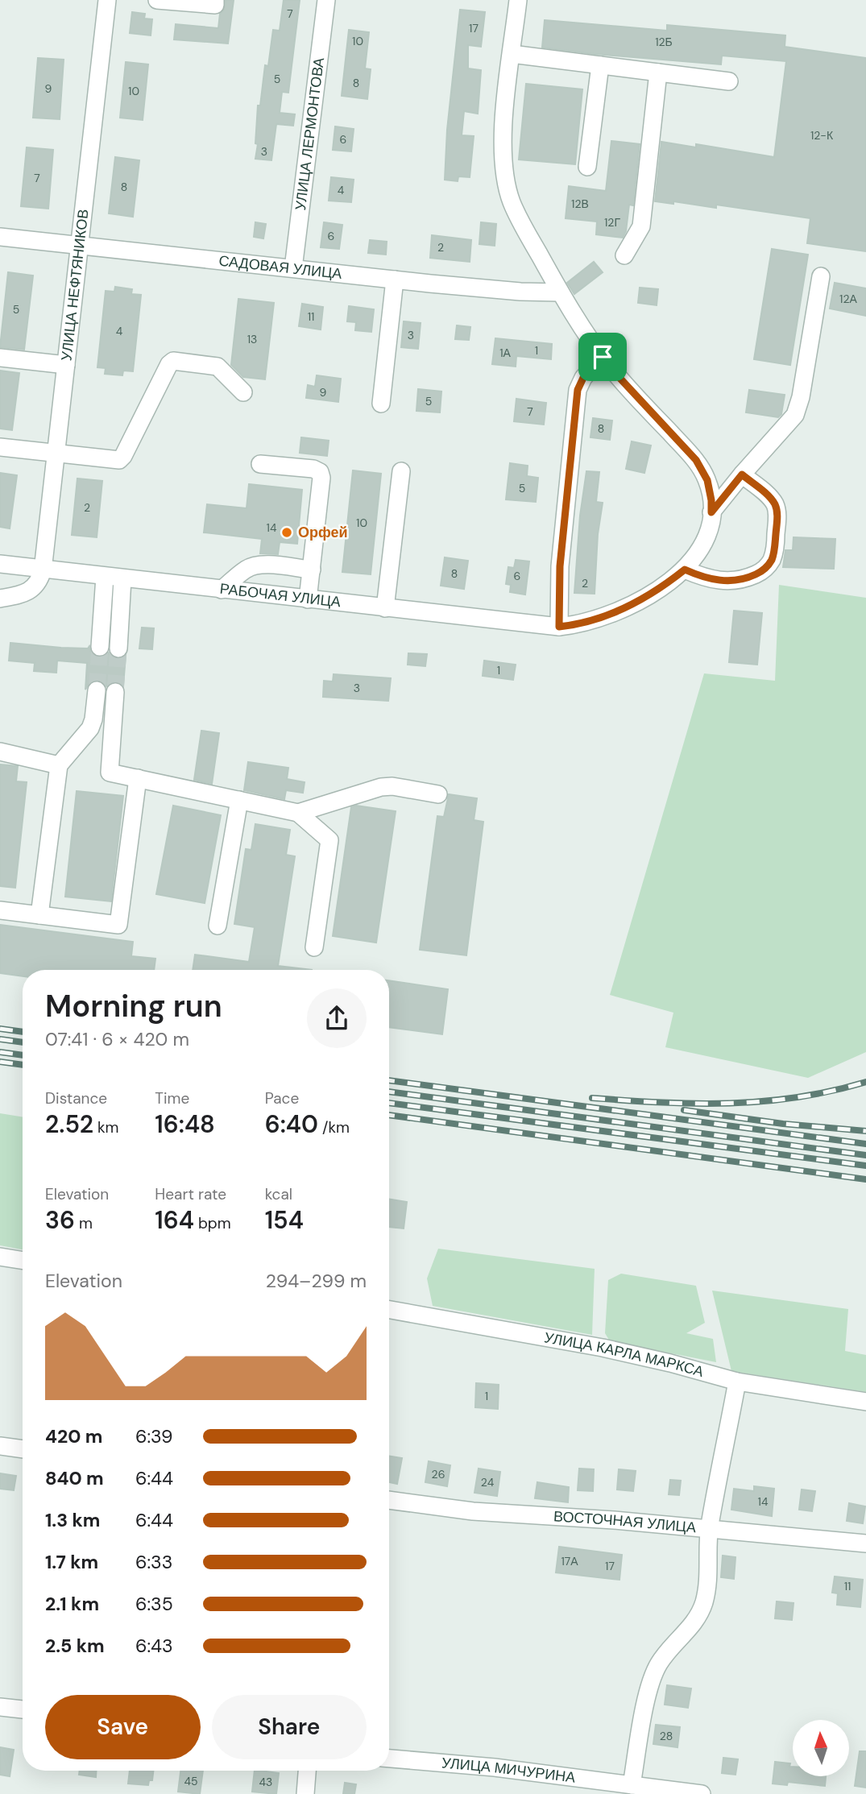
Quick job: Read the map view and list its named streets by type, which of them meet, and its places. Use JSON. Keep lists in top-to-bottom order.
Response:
{
  "streets": {
    "street": [
      "УЛИЦА ЛЕРМОНТОВА",
      "САДОВАЯ УЛИЦА",
      "УЛИЦА НЕФТЯНИКОВ",
      "РАБОЧАЯ УЛИЦА",
      "УЛИЦА КАРЛА МАРКСА",
      "ВОСТОЧНАЯ УЛИЦА",
      "УЛИЦА МИЧУРИНА"
    ]
  },
  "crossings": [
    ["УЛИЦА ЛЕРМОНТОВА", "САДОВАЯ УЛИЦА"],
    ["САДОВАЯ УЛИЦА", "УЛИЦА НЕФТЯНИКОВ"],
    ["УЛИЦА НЕФТЯНИКОВ", "РАБОЧАЯ УЛИЦА"]
  ],
  "places": ["Орфей"],
  "house_numbers": [
    "7",
    "17",
    "10",
    "12Б",
    "5",
    "8",
    "9",
    "10",
    "12-К",
    "6",
    "3",
    "7",
    "8",
    "4",
    "12В",
    "12Г",
    "6",
    "2",
    "12А",
    "5",
    "11",
    "4",
    "3",
    "13",
    "1",
    "1А",
    "9",
    "5",
    "7",
    "8",
    "5",
    "2",
    "10",
    "14",
    "8",
    "6",
    "2",
    "1",
    "3",
    "1",
    "26",
    "24",
    "14",
    "17А",
    "17",
    "11",
    "28",
    "45",
    "43"
  ],
  "north": "top",
  "page": {
    "heading": ["Morning run", "07:41 · 6 × 420 m"],
    "stats": [
      ["Distance", "2.52 km"],
      ["Time", "16:48"],
      ["Pace", "6:40 /km"],
      ["Elevation", "36 m"],
      ["Heart rate", "164 bpm"],
      ["kcal", "154"]
    ],
    "chart": ["Elevation", "294–299 m"],
    "list": [
      {
        "name": "420 m",
        "note": "6:39"
      },
      {
        "name": "840 m",
        "note": "6:44"
      },
      {
        "name": "1.3 km",
        "note": "6:44"
      },
      {
        "name": "1.7 km",
        "note": "6:33"
      },
      {
        "name": "2.1 km",
        "note": "6:35"
      },
      {
        "name": "2.5 km",
        "note": "6:43"
      }
    ],
    "buttons": ["Save", "Share"]
  }
}
